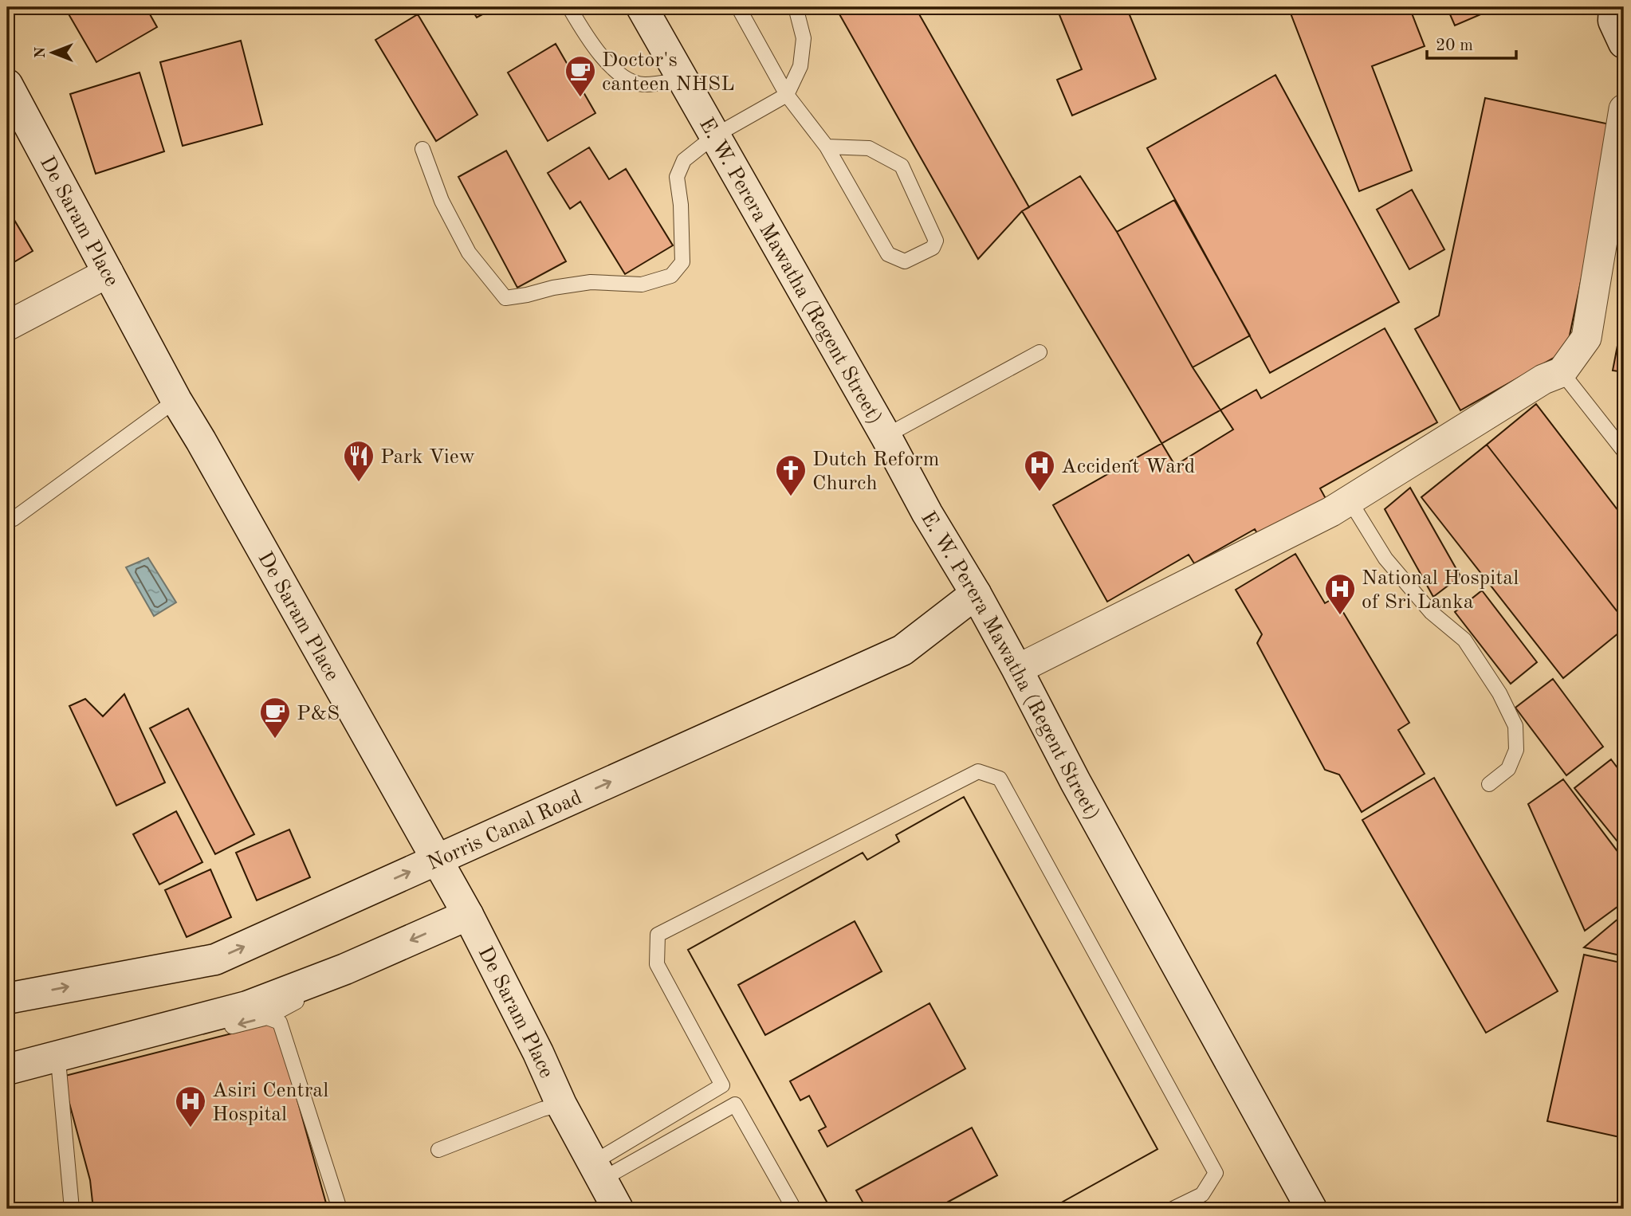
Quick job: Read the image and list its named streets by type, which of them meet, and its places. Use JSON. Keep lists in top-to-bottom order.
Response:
{
  "streets": {
    "street": ["De Saram Place", "E. W. Perera Mawatha (Regent Street)", "Norris Canal Road"]
  },
  "crossings": [
    ["De Saram Place", "Norris Canal Road"],
    ["E. W. Perera Mawatha (Regent Street)", "Norris Canal Road"]
  ],
  "places": {
    "cafe": ["Doctor's canteen NHSL", "P&S"],
    "restaurant": ["Park View"],
    "hospital": ["Accident Ward", "National Hospital of Sri Lanka", "Asiri Central Hospital"],
    "church": ["Dutch Reform Church"]
  },
  "scale_bar": "20 m",
  "north": "left"
}
